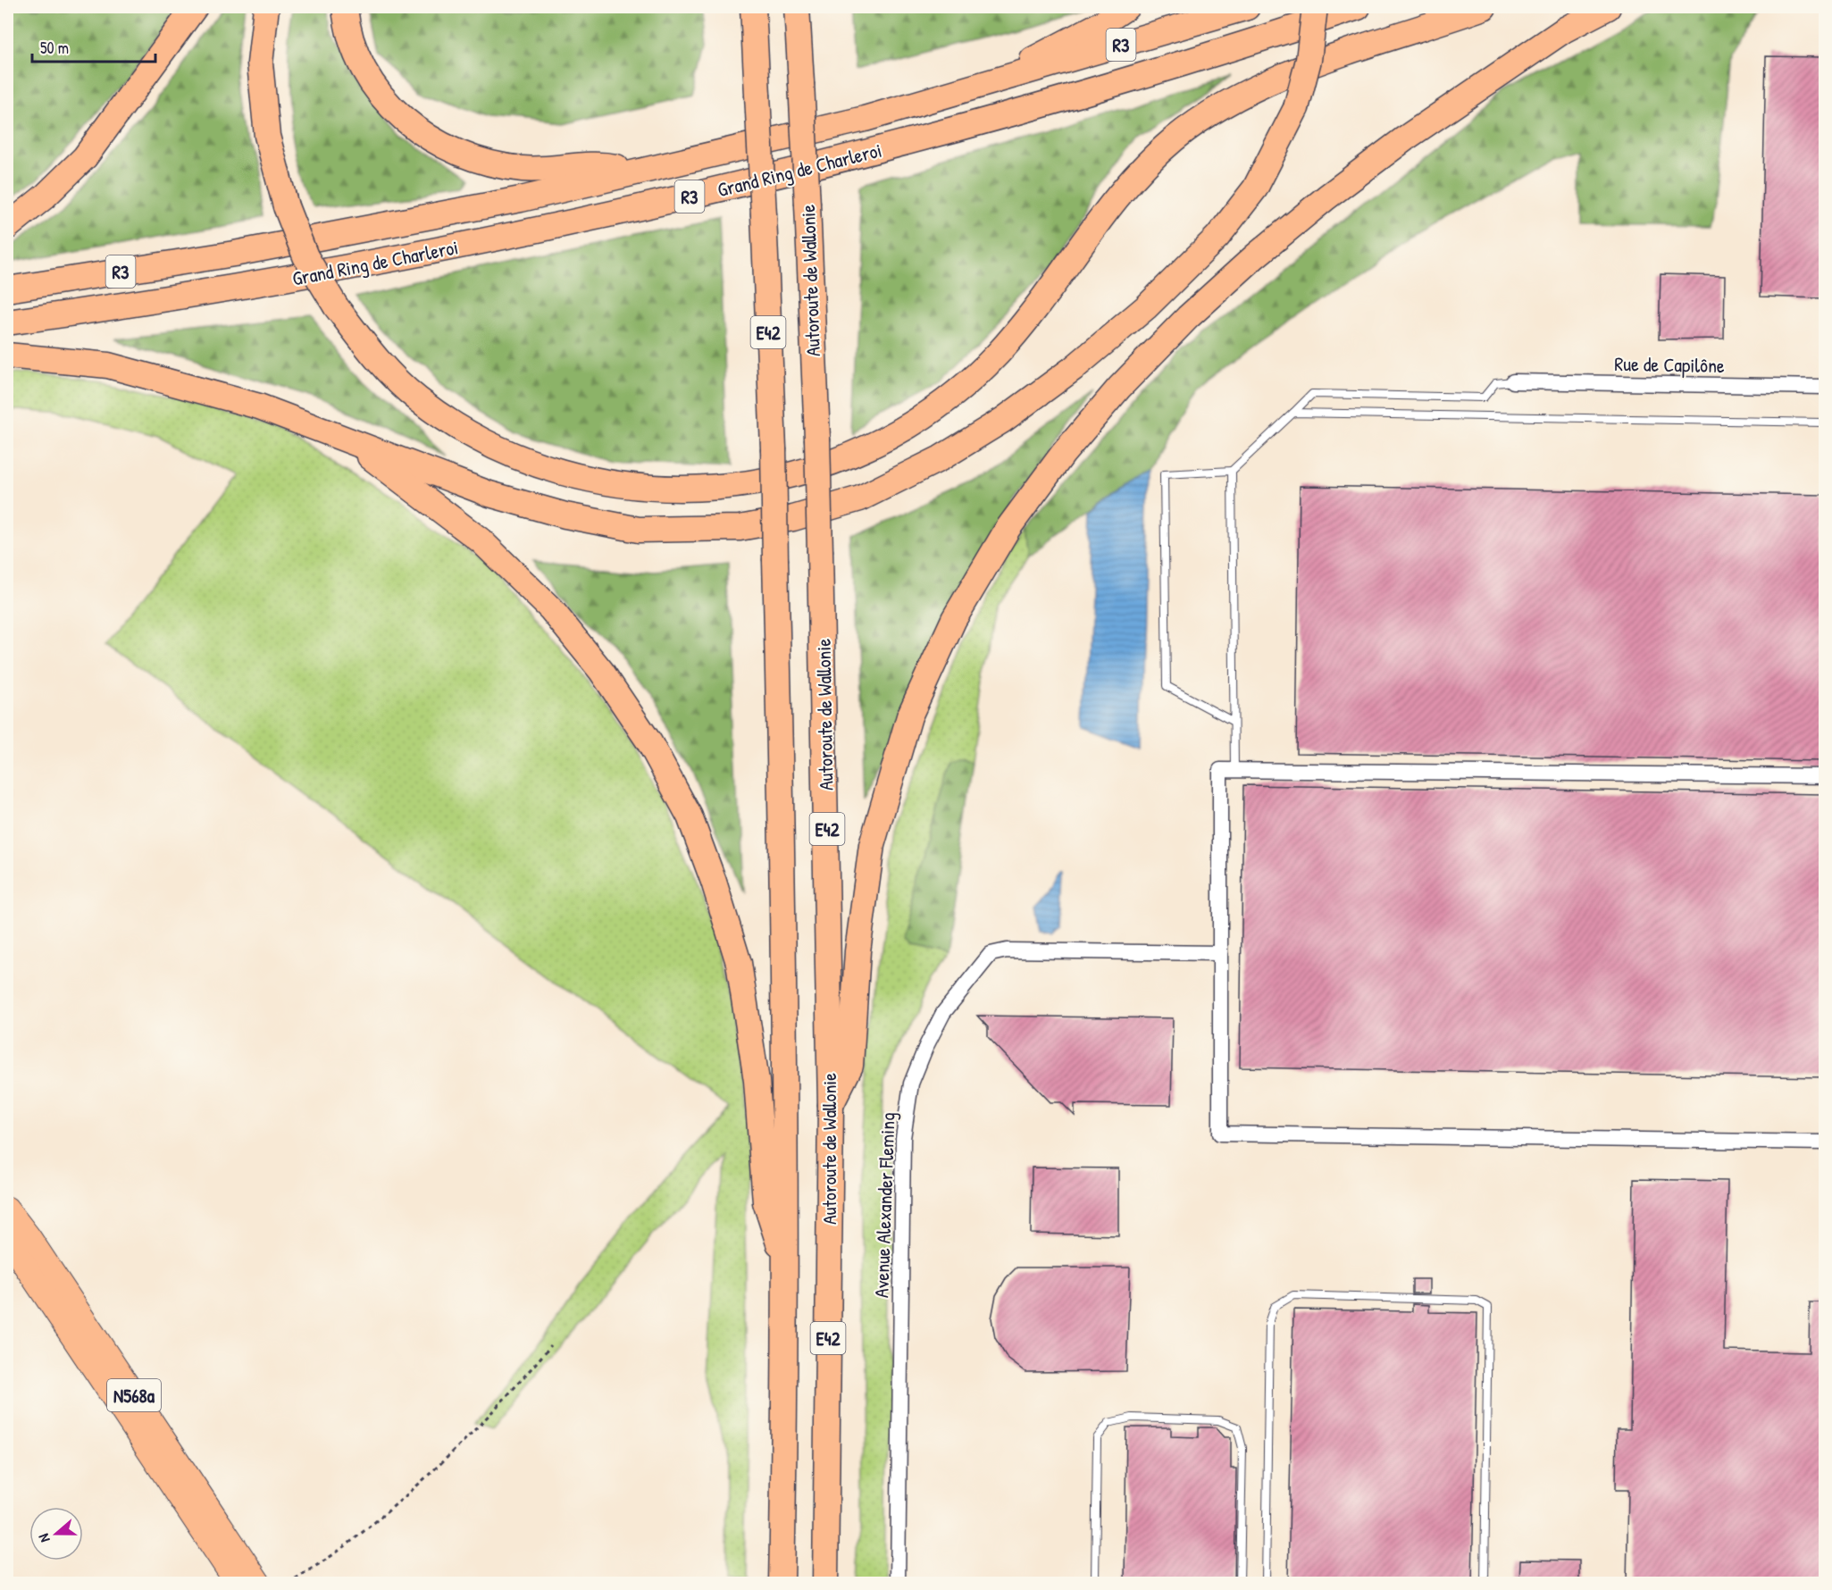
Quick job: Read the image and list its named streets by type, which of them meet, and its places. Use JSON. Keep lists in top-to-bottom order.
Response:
{
  "streets": {
    "highway": [
      "R3",
      "Grand Ring de Charleroi",
      "Autoroute de Wallonie",
      "E42"
    ],
    "main road": ["N568a"],
    "street": ["Rue de Capilône", "Avenue Alexander Fleming"]
  },
  "scale_bar": "50 m",
  "north": "left"
}
